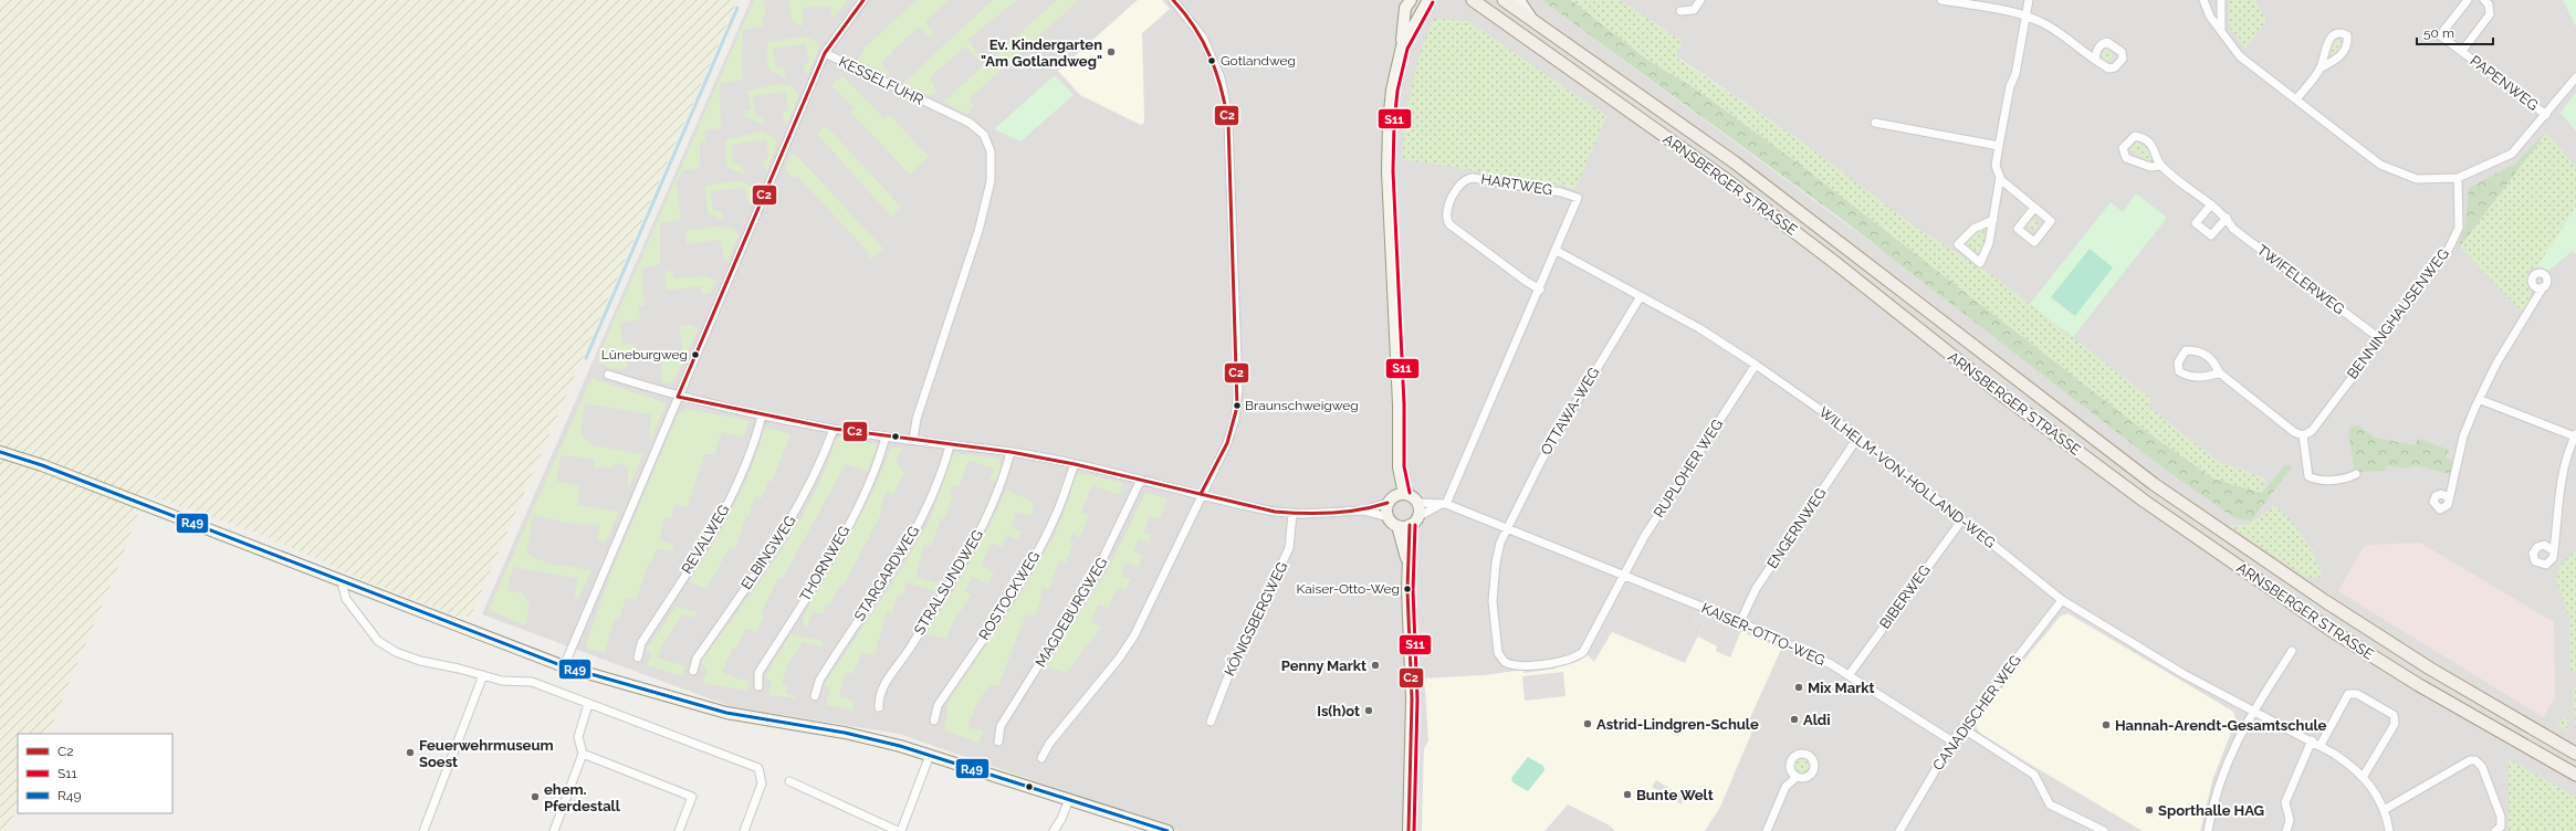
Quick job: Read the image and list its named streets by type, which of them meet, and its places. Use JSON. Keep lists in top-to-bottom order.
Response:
{
  "streets": {
    "main road": ["ARNSBERGER STRASSE"],
    "street": [
      "KESSELFUHR",
      "PAPENWEG",
      "HARTWEG",
      "TWIFELERWEG",
      "BENNINGHAUSENWEG",
      "OTTAWA-WEG",
      "RUPLOHER WEG",
      "WILHELM-VON-HOLLAND-WEG",
      "ENGERNWEG",
      "REVALWEG",
      "ELBINGWEG",
      "THORNWEG",
      "STARGARDWEG",
      "STRALSUNDWEG",
      "ROSTOCKWEG",
      "BIBERWEG",
      "MAGDEBURGWEG",
      "KÖNIGSBERGWEG",
      "KAISER-OTTO-WEG",
      "CANADISCHER WEG"
    ]
  },
  "crossings": [
    ["HARTWEG", "WILHELM-VON-HOLLAND-WEG"],
    ["HARTWEG", "KAISER-OTTO-WEG"],
    ["TWIFELERWEG", "BENNINGHAUSENWEG"],
    ["OTTAWA-WEG", "RUPLOHER WEG"],
    ["OTTAWA-WEG", "WILHELM-VON-HOLLAND-WEG"],
    ["OTTAWA-WEG", "KAISER-OTTO-WEG"],
    ["RUPLOHER WEG", "WILHELM-VON-HOLLAND-WEG"],
    ["RUPLOHER WEG", "KAISER-OTTO-WEG"],
    ["WILHELM-VON-HOLLAND-WEG", "ENGERNWEG"],
    ["WILHELM-VON-HOLLAND-WEG", "BIBERWEG"],
    ["WILHELM-VON-HOLLAND-WEG", "CANADISCHER WEG"],
    ["ENGERNWEG", "KAISER-OTTO-WEG"],
    ["BIBERWEG", "KAISER-OTTO-WEG"],
    ["KAISER-OTTO-WEG", "CANADISCHER WEG"]
  ],
  "places": [
    "Ev. Kindergarten \"Am Gotlandweg\"",
    "Gotlandweg",
    "Lüneburgweg",
    "Braunschweigweg",
    "Kaiser-Otto-Weg",
    "Penny Markt",
    "Mix Markt",
    "Is(h)ot",
    "Aldi",
    "Astrid-Lindgren-Schule",
    "Hannah-Arendt-Gesamtschule",
    "Feuerwehrmuseum Soest",
    "Bunte Welt",
    "ehem. Pferdestall",
    "Sporthalle HAG"
  ],
  "lines": ["transit line C2", "transit line S11", "transit line R49"],
  "legend": ["C2", "S11", "R49"],
  "scale_bar": "50 m"
}
